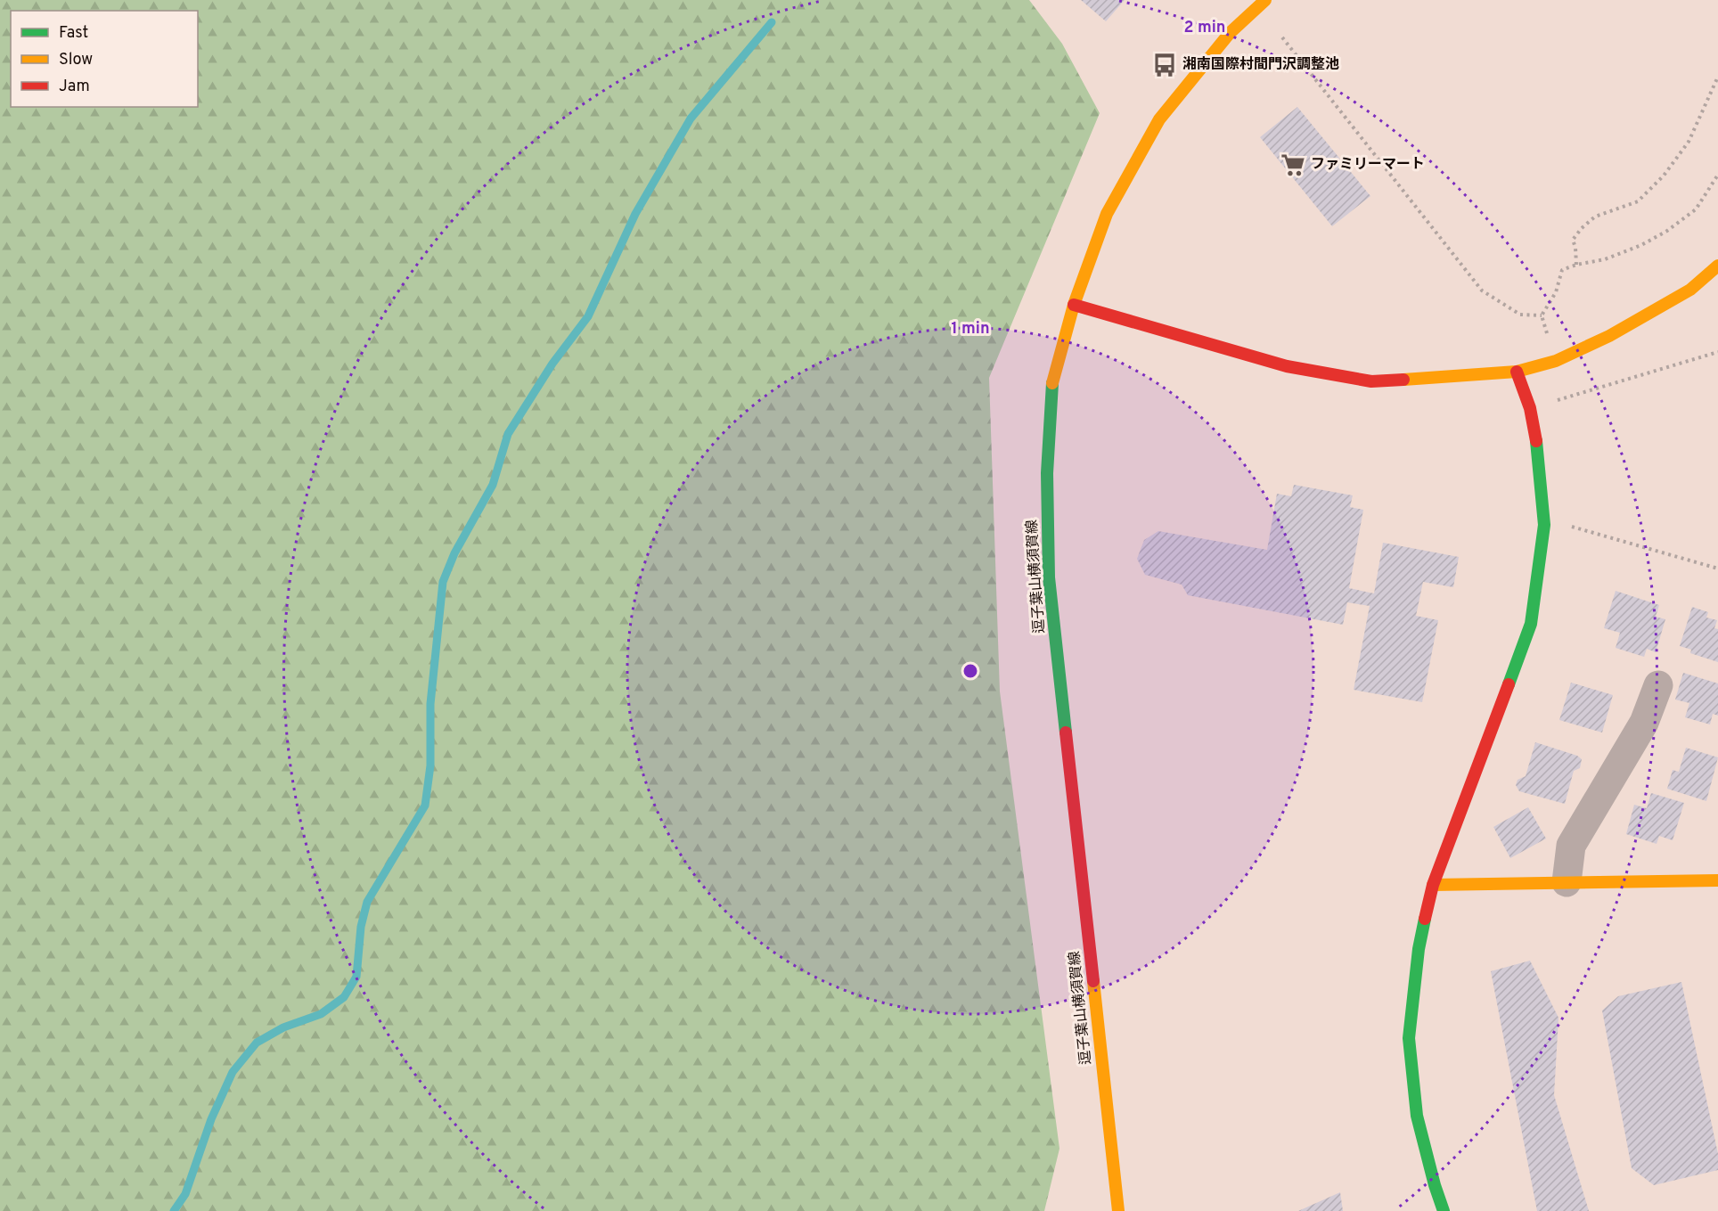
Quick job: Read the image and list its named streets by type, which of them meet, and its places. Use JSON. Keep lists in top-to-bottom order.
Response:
{
  "streets": {
    "street": ["逗子葉山横須賀線"]
  },
  "places": {
    "bus stop": ["湘南国際村間門沢調整池"],
    "supermarket": ["ファミリーマート"]
  },
  "legend": ["Fast", "Slow", "Jam"],
  "rings": ["2 min", "1 min"]
}
